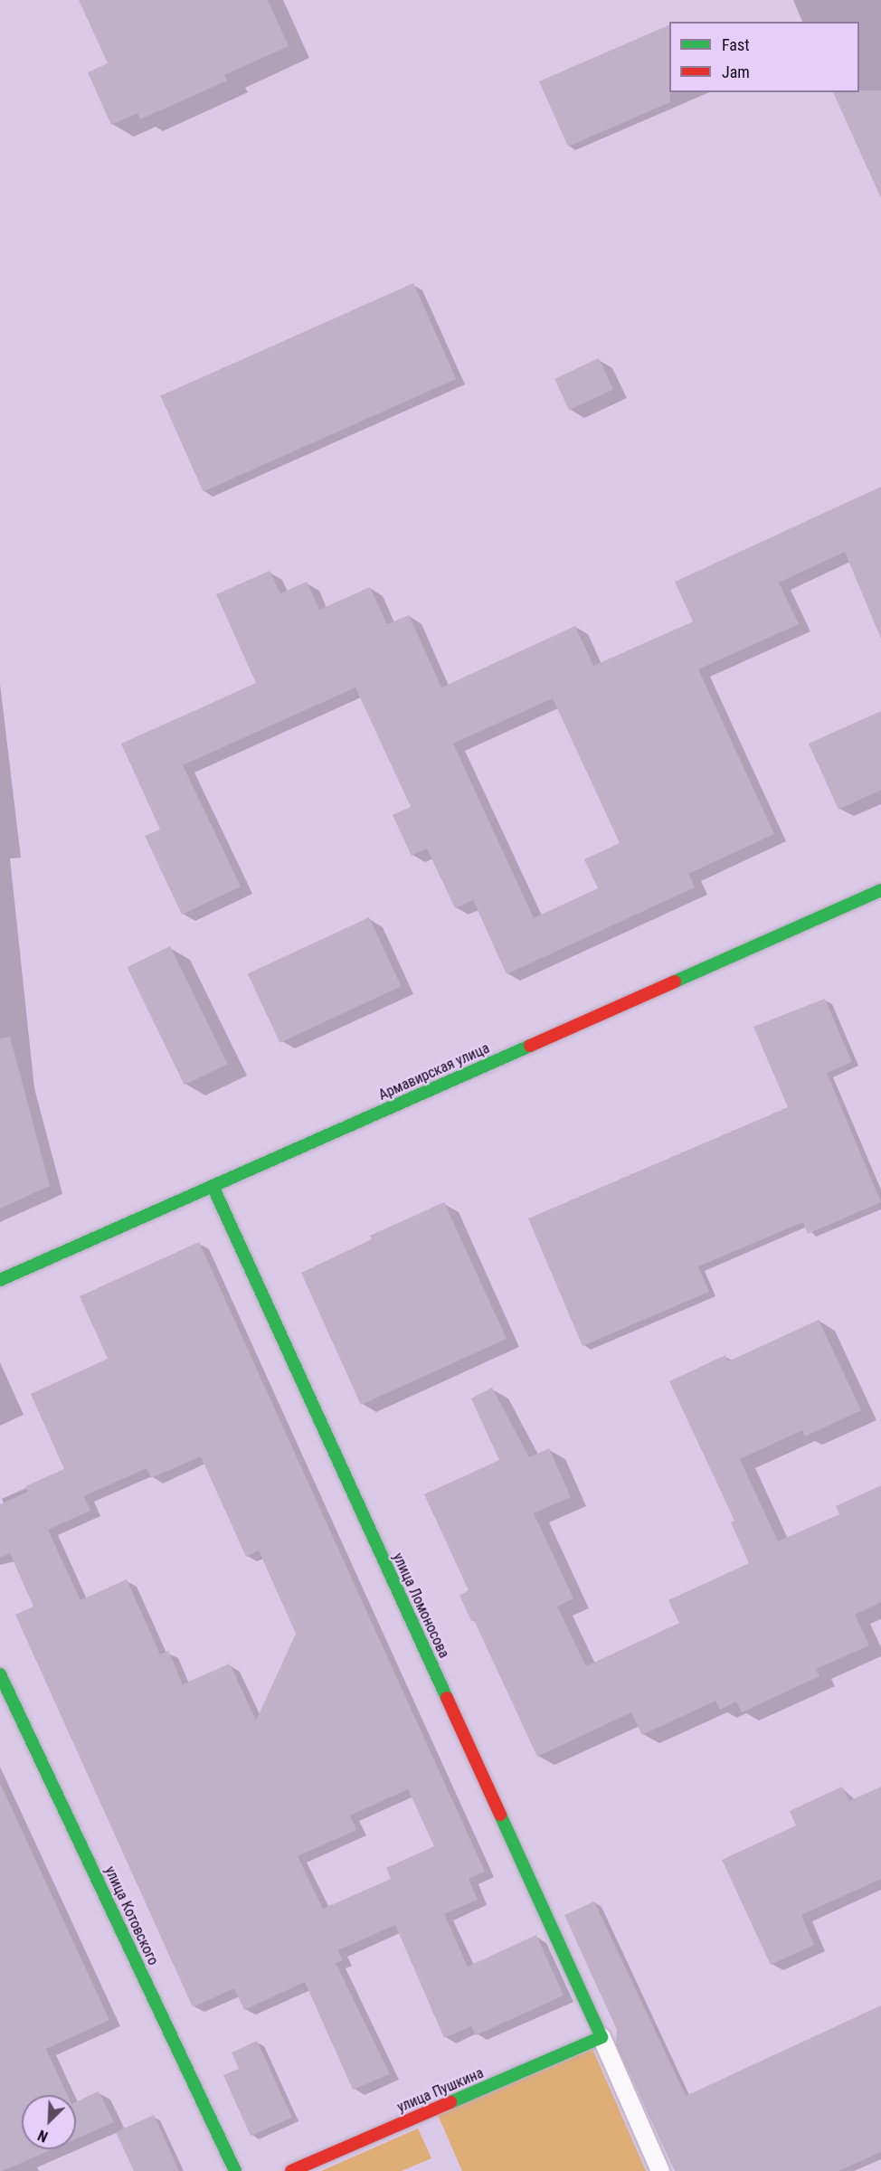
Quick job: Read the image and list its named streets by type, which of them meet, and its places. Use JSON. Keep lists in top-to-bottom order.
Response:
{
  "streets": {
    "street": [
      "Армавирская улица",
      "улица Ломоносова",
      "улица Котовского",
      "улица Пушкина"
    ]
  },
  "crossings": [
    ["Армавирская улица", "улица Ломоносова"],
    ["улица Ломоносова", "улица Пушкина"]
  ],
  "legend": ["Fast", "Jam"],
  "north": "bottom left"
}
